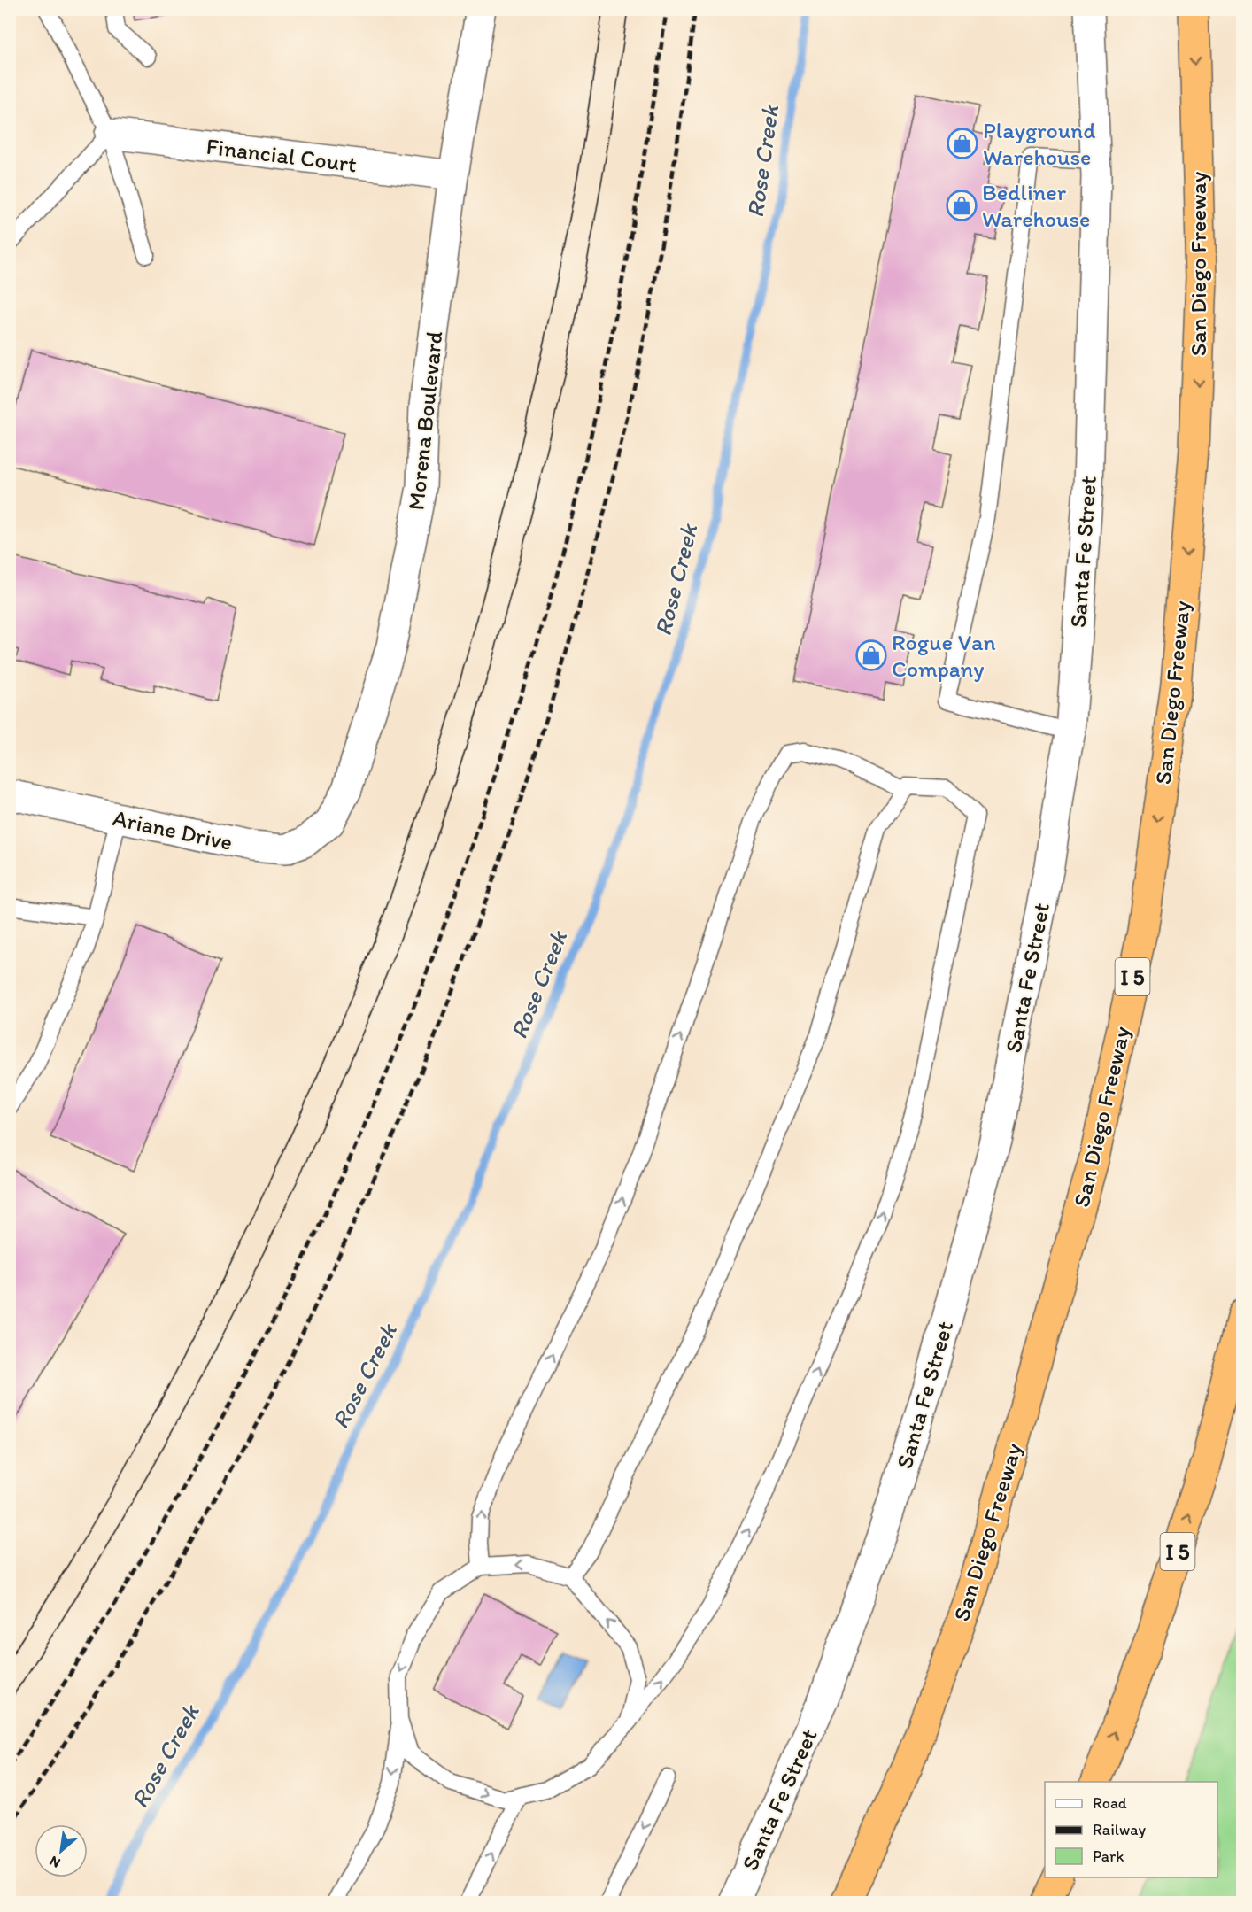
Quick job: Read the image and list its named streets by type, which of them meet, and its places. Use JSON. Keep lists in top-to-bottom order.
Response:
{
  "streets": {
    "highway": ["San Diego Freeway", "I 5"],
    "street": [
      "Financial Court",
      "Morena Boulevard",
      "Santa Fe Street",
      "Ariane Drive"
    ]
  },
  "crossings": [
    ["Financial Court", "Morena Boulevard"],
    ["Morena Boulevard", "Ariane Drive"]
  ],
  "one_way": ["San Diego Freeway"],
  "water": ["Rose Creek"],
  "places": {
    "shop": ["Playground Warehouse", "Bedliner Warehouse", "Rogue Van Company"]
  },
  "legend": ["Road", "Railway", "Park"],
  "north": "bottom left"
}
